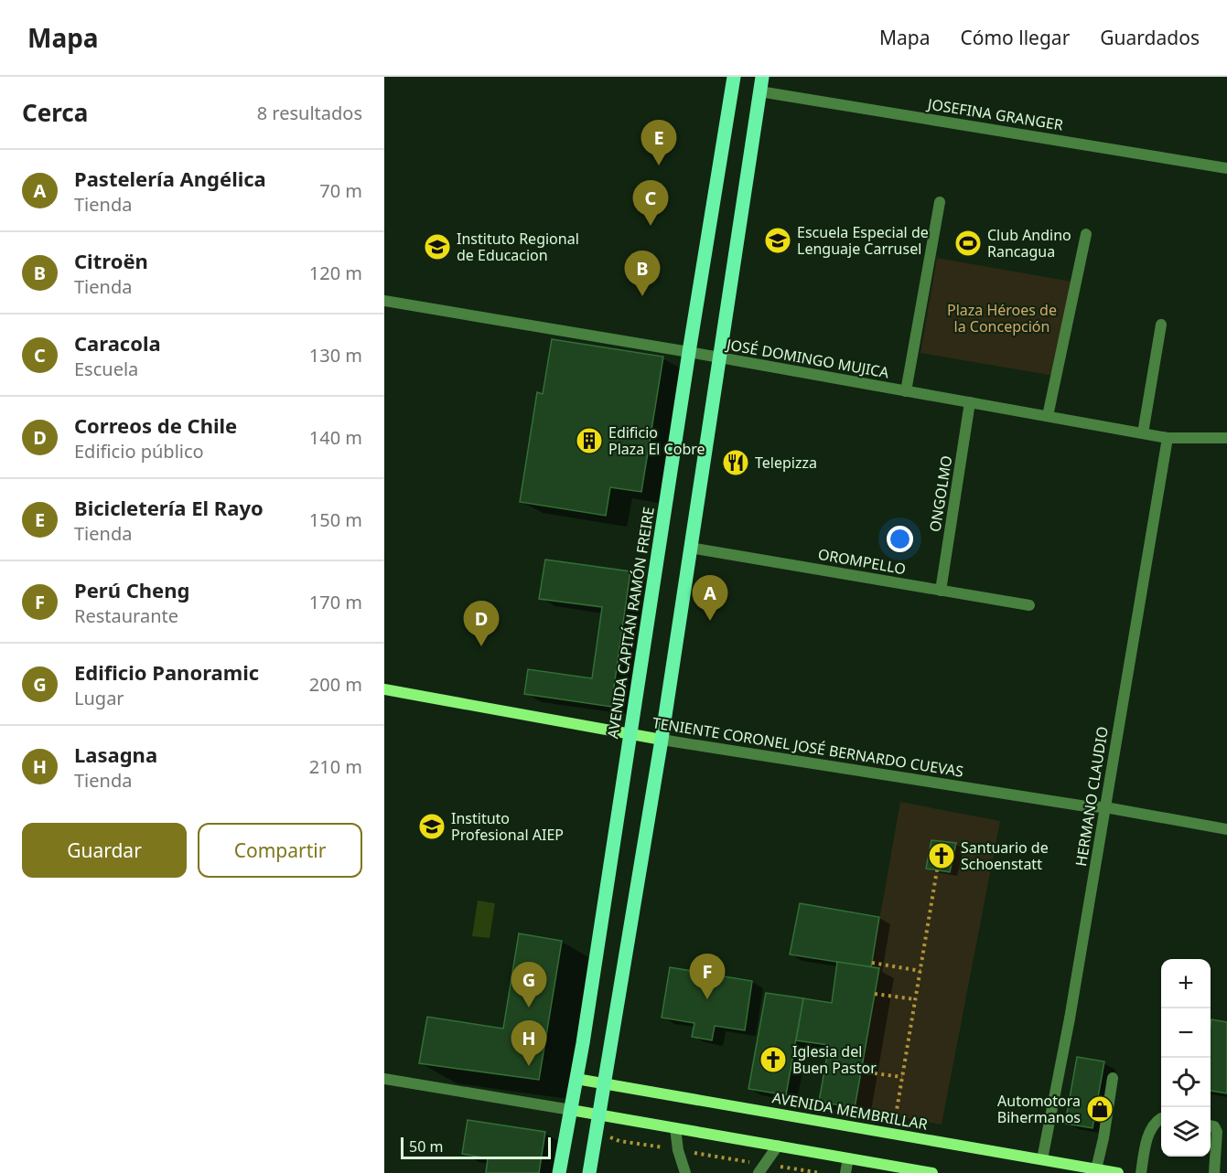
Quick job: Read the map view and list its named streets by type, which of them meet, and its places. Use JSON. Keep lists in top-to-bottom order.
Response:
{
  "streets": {
    "main road": ["AVENIDA CAPITÁN RAMÓN FREIRE", "TENIENTE CORONEL JOSÉ BERNARDO CUEVAS", "AVENIDA MEMBRILLAR"],
    "street": [
      "JOSEFINA GRANGER",
      "JOSÉ DOMINGO MUJICA",
      "ONGOLMO",
      "OROMPELLO",
      "HERMANO CLAUDIO"
    ]
  },
  "crossings": [
    ["JOSÉ DOMINGO MUJICA", "ONGOLMO"],
    ["JOSÉ DOMINGO MUJICA", "AVENIDA CAPITÁN RAMÓN FREIRE"],
    ["JOSÉ DOMINGO MUJICA", "HERMANO CLAUDIO"],
    ["ONGOLMO", "OROMPELLO"],
    ["AVENIDA CAPITÁN RAMÓN FREIRE", "TENIENTE CORONEL JOSÉ BERNARDO CUEVAS"],
    ["AVENIDA CAPITÁN RAMÓN FREIRE", "AVENIDA MEMBRILLAR"],
    ["TENIENTE CORONEL JOSÉ BERNARDO CUEVAS", "HERMANO CLAUDIO"],
    ["HERMANO CLAUDIO", "AVENIDA MEMBRILLAR"]
  ],
  "parks": ["Plaza Héroes de la Concepción"],
  "places": {
    "school or university": ["Escuela Especial de Lenguaje Carrusel", "Instituto Regional de Educacion", "Instituto Profesional AIEP"],
    "sports": ["Club Andino Rancagua"],
    "building": ["Edificio Plaza El Cobre"],
    "restaurant": ["Telepizza"],
    "church": ["Santuario de Schoenstatt", "Iglesia del Buen Pastor"],
    "shop": ["Automotora Bihermanos"]
  },
  "scale_bar": "50 m",
  "page": {
    "header": "Mapa",
    "nav": ["Mapa", "Cómo llegar", "Guardados"],
    "heading": ["Cerca", "8 resultados"],
    "pins": [
      "E",
      "C",
      "B",
      "A",
      "D",
      "F",
      "G",
      "H"
    ],
    "list": [
      {
        "mark": "A",
        "name": "Pastelería Angélica",
        "note": "Tienda",
        "value": "70 m"
      },
      {
        "mark": "B",
        "name": "Citroën",
        "note": "Tienda",
        "value": "120 m"
      },
      {
        "mark": "C",
        "name": "Caracola",
        "note": "Escuela",
        "value": "130 m"
      },
      {
        "mark": "D",
        "name": "Correos de Chile",
        "note": "Edificio público",
        "value": "140 m"
      },
      {
        "mark": "E",
        "name": "Bicicletería El Rayo",
        "note": "Tienda",
        "value": "150 m"
      },
      {
        "mark": "F",
        "name": "Perú Cheng",
        "note": "Restaurante",
        "value": "170 m"
      },
      {
        "mark": "G",
        "name": "Edificio Panoramic",
        "note": "Lugar",
        "value": "200 m"
      },
      {
        "mark": "H",
        "name": "Lasagna",
        "note": "Tienda",
        "value": "210 m"
      }
    ],
    "buttons": ["Guardar", "Compartir"],
    "map_buttons": ["+", "−"],
    "scale": "50 m"
  }
}
